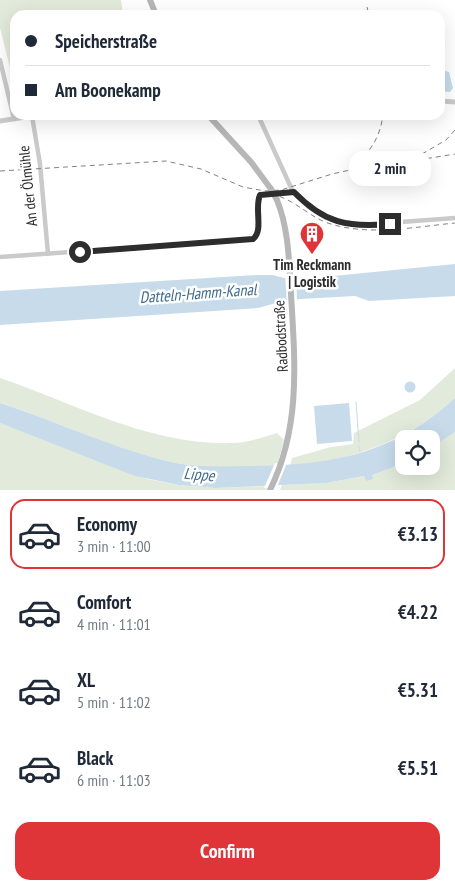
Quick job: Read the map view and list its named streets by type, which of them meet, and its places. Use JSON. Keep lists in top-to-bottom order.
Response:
{
  "streets": {
    "main road": ["Radbodstraße"],
    "street": ["An der Ölmühle"]
  },
  "water": ["Datteln-Hamm-Kanal", "Lippe"],
  "places": {
    "building": ["Tim Reckmann | Logistik"]
  },
  "page": {
    "banner": ["Speicherstraße", "Am Boonekamp"],
    "bubble": "2 min",
    "list": [
      {
        "name": "Economy",
        "note": "3 min · 11:00",
        "value": "€3.13"
      },
      {
        "name": "Comfort",
        "note": "4 min · 11:01",
        "value": "€4.22"
      },
      {
        "name": "XL",
        "note": "5 min · 11:02",
        "value": "€5.31"
      },
      {
        "name": "Black",
        "note": "6 min · 11:03",
        "value": "€5.51"
      }
    ],
    "buttons": "Confirm"
  }
}
